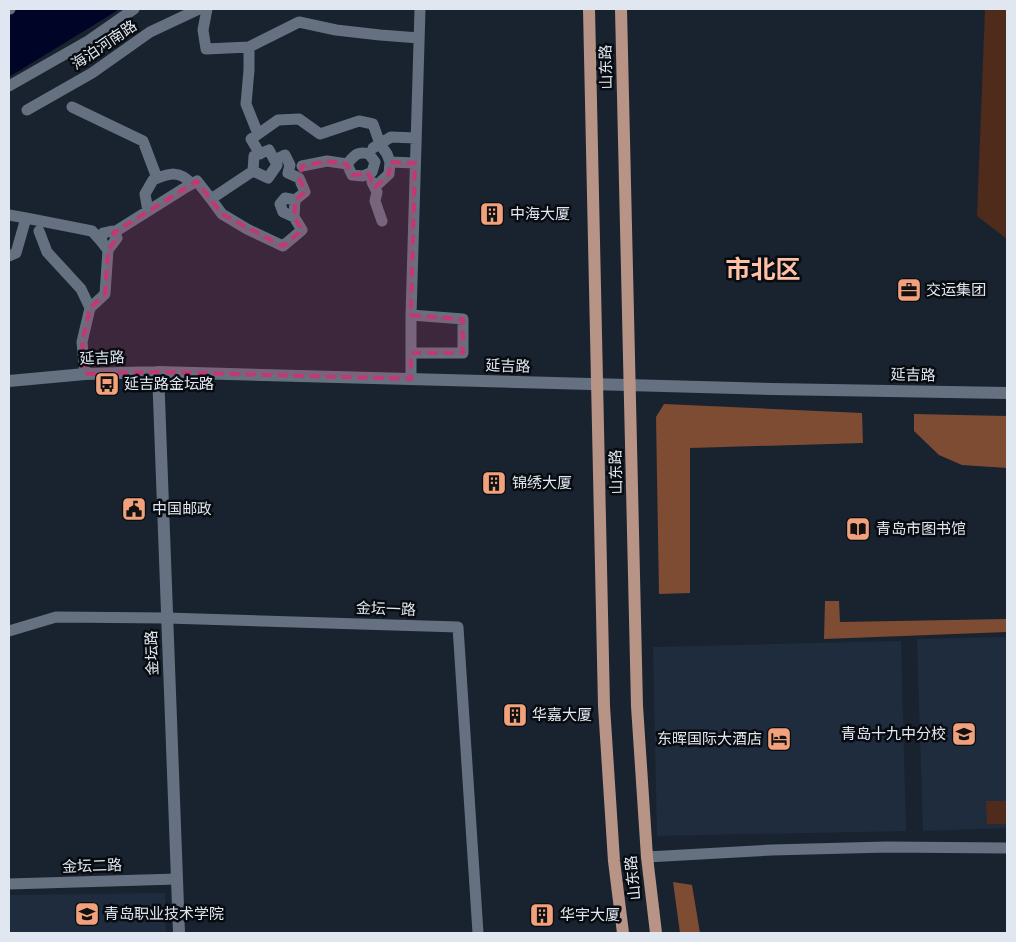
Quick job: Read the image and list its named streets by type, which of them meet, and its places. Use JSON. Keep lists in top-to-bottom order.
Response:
{
  "streets": {
    "main road": ["山东路", "延吉路", "金坛路"],
    "street": ["海泊河南路", "金坛一路", "金坛二路"]
  },
  "crossings": [
    ["山东路", "延吉路"],
    ["延吉路", "金坛路"],
    ["金坛一路", "金坛路"],
    ["金坛路", "金坛二路"]
  ],
  "districts": ["市北区"],
  "places": {
    "building": [
      "中海大厦",
      "锦绣大厦",
      "华嘉大厦",
      "华宇大厦"
    ],
    "office": ["交运集团"],
    "bus stop": ["延吉路金坛路"],
    "public building": ["中国邮政"],
    "library": ["青岛市图书馆"],
    "school or university": ["青岛十九中分校", "青岛职业技术学院"],
    "hotel": ["东晖国际大酒店"]
  }
}
